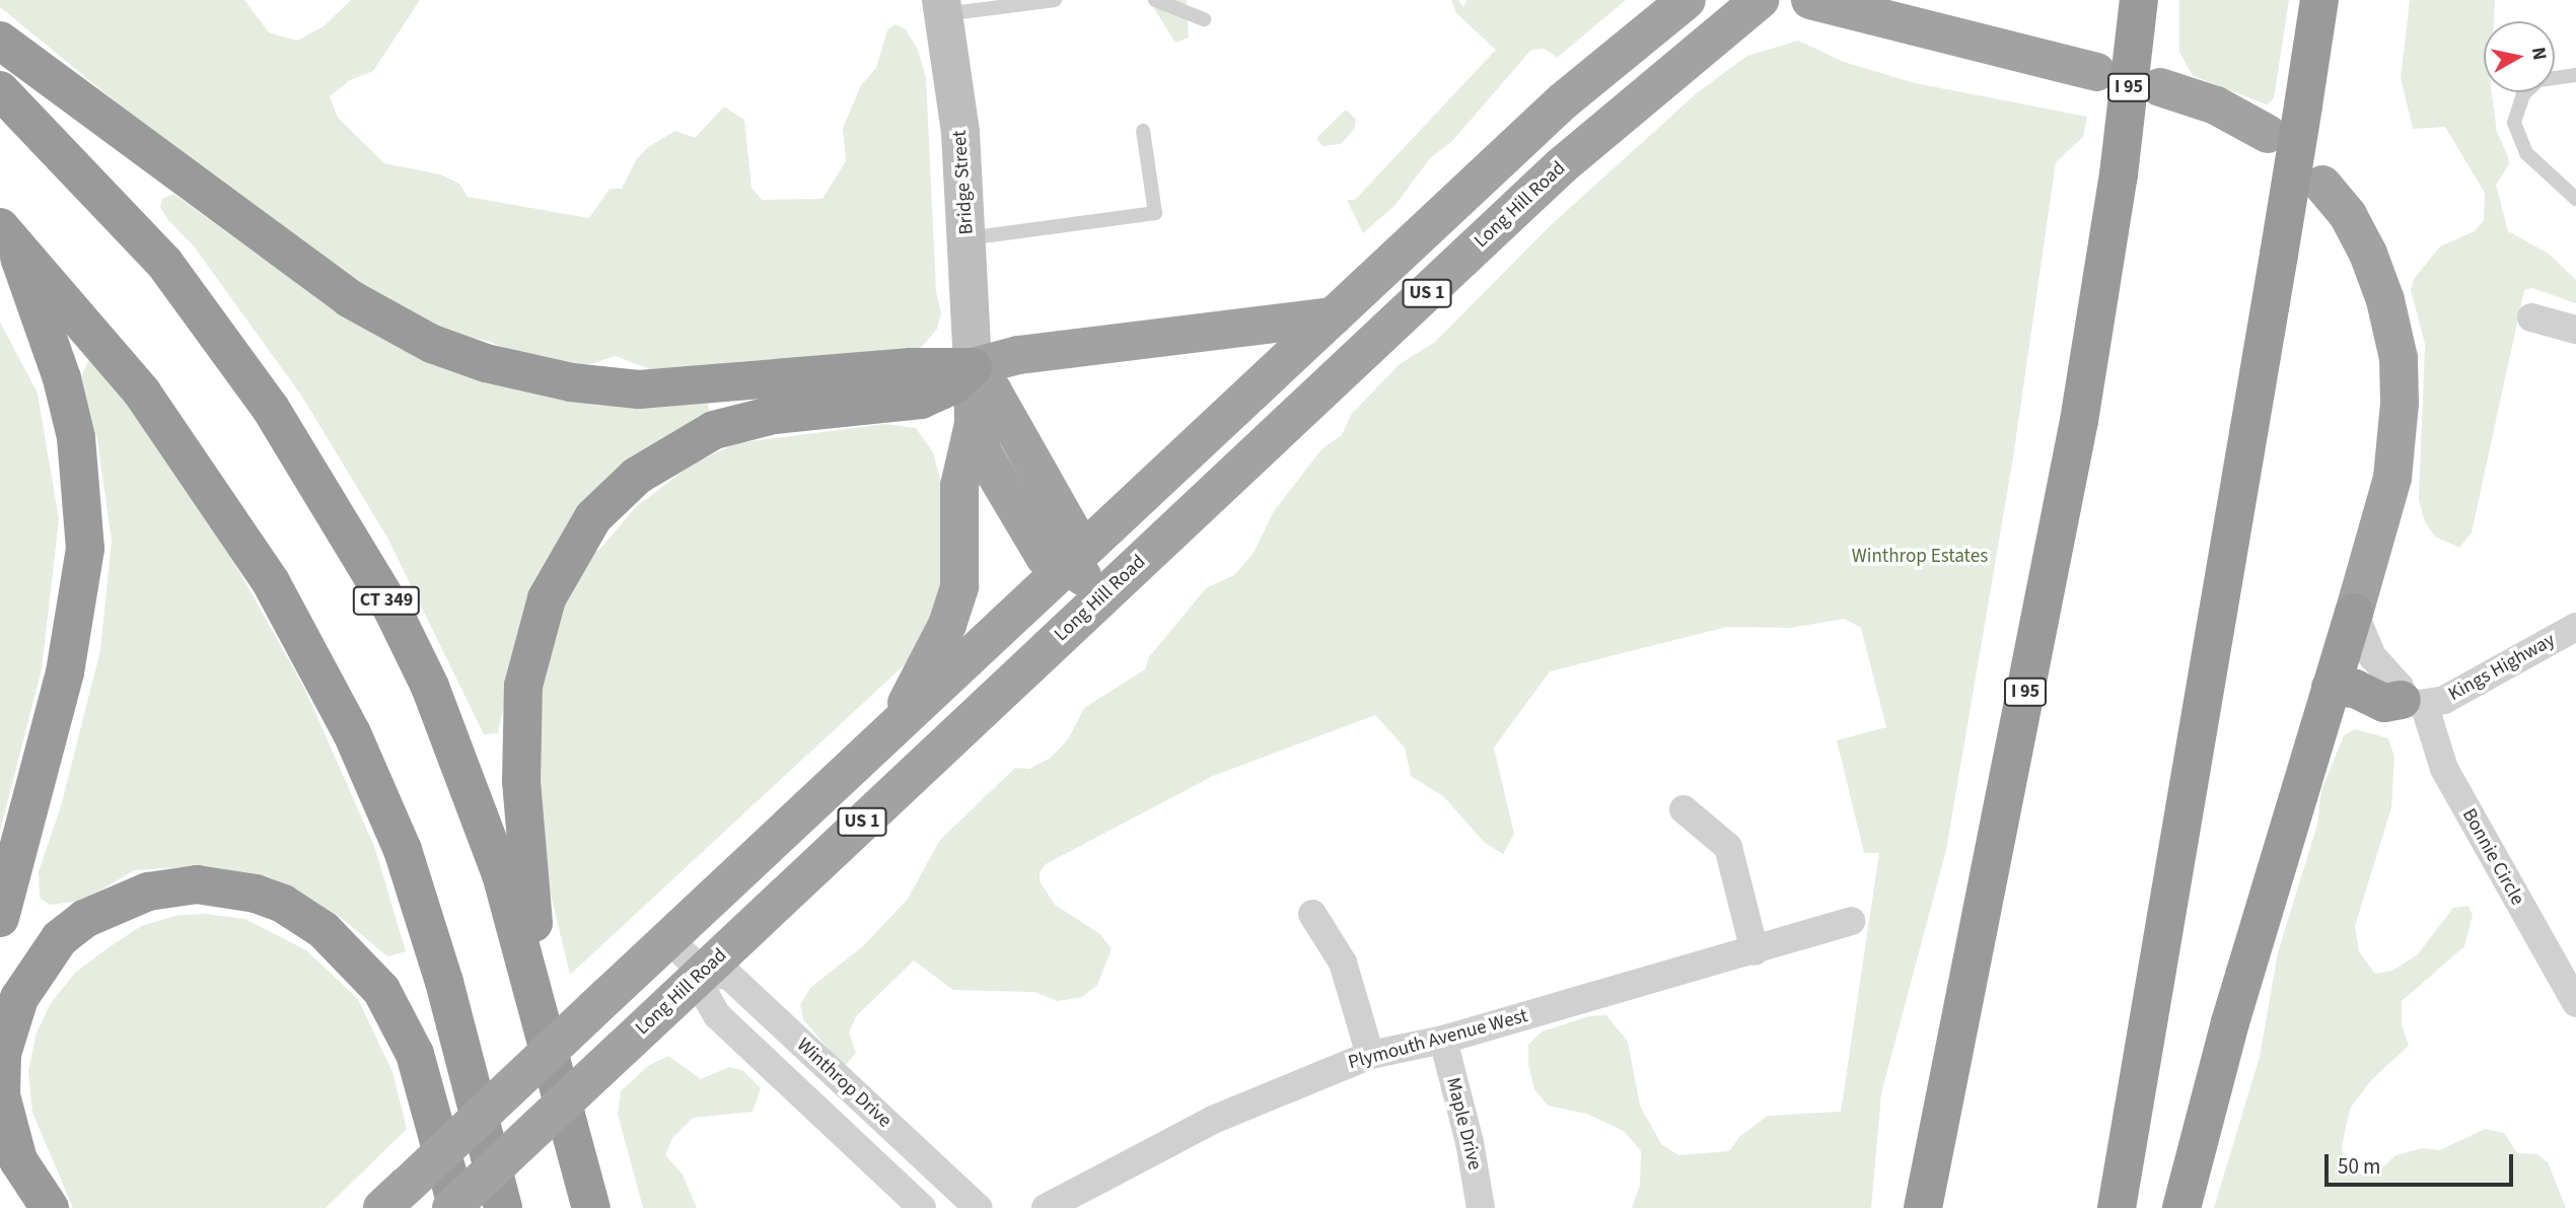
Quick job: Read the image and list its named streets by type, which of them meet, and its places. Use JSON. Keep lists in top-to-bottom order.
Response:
{
  "streets": {
    "highway": [
      "I 95",
      "Bridge Street",
      "Long Hill Road",
      "US 1",
      "CT 349"
    ],
    "street": [
      "Kings Highway",
      "Bonnie Circle",
      "Plymouth Avenue West",
      "Winthrop Drive",
      "Maple Drive"
    ]
  },
  "crossings": [
    ["Bridge Street", "Long Hill Road"],
    ["Bridge Street", "US 1"],
    ["Long Hill Road", "Winthrop Drive"],
    ["US 1", "Winthrop Drive"],
    ["Kings Highway", "Bonnie Circle"],
    ["Plymouth Avenue West", "Maple Drive"]
  ],
  "parks": ["Winthrop Estates"],
  "scale_bar": "50 m",
  "north": "right"
}
